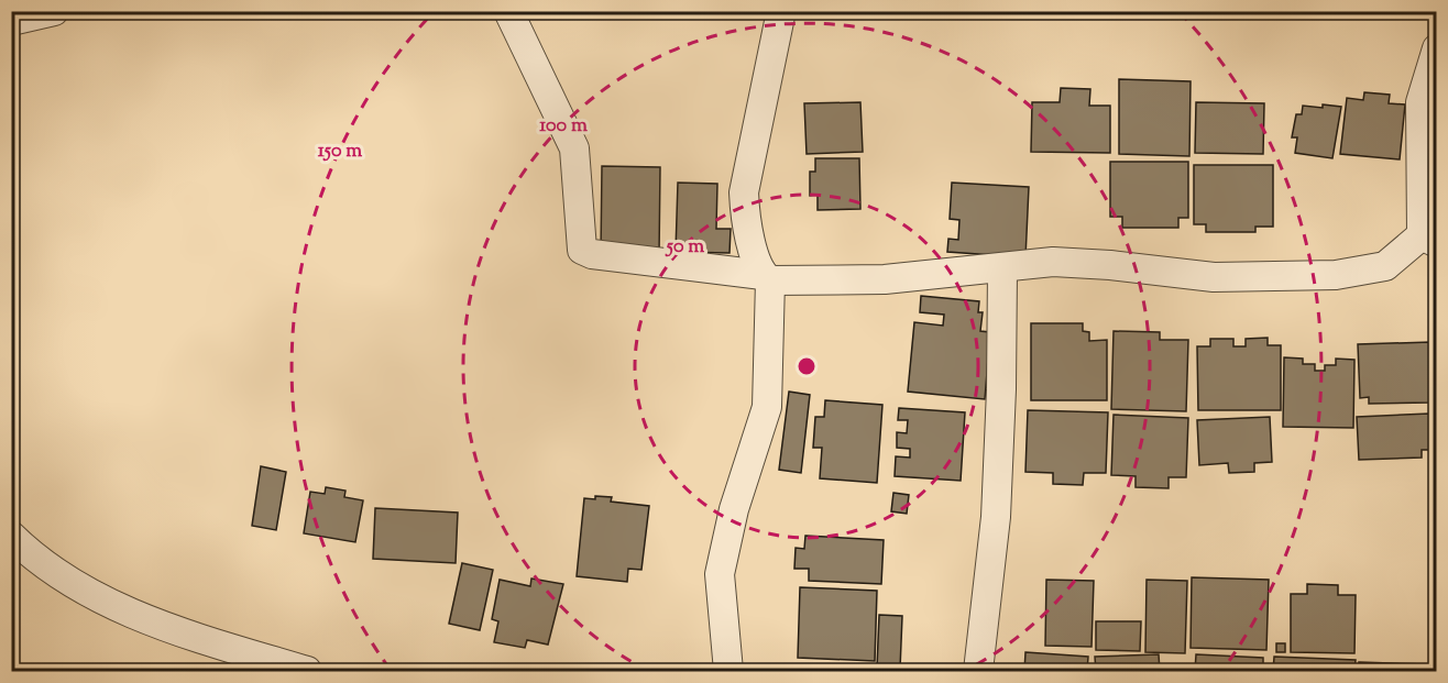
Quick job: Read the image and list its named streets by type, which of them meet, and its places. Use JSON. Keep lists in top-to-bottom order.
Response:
{
  "rings": ["100 m", "150 m", "50 m"]
}
